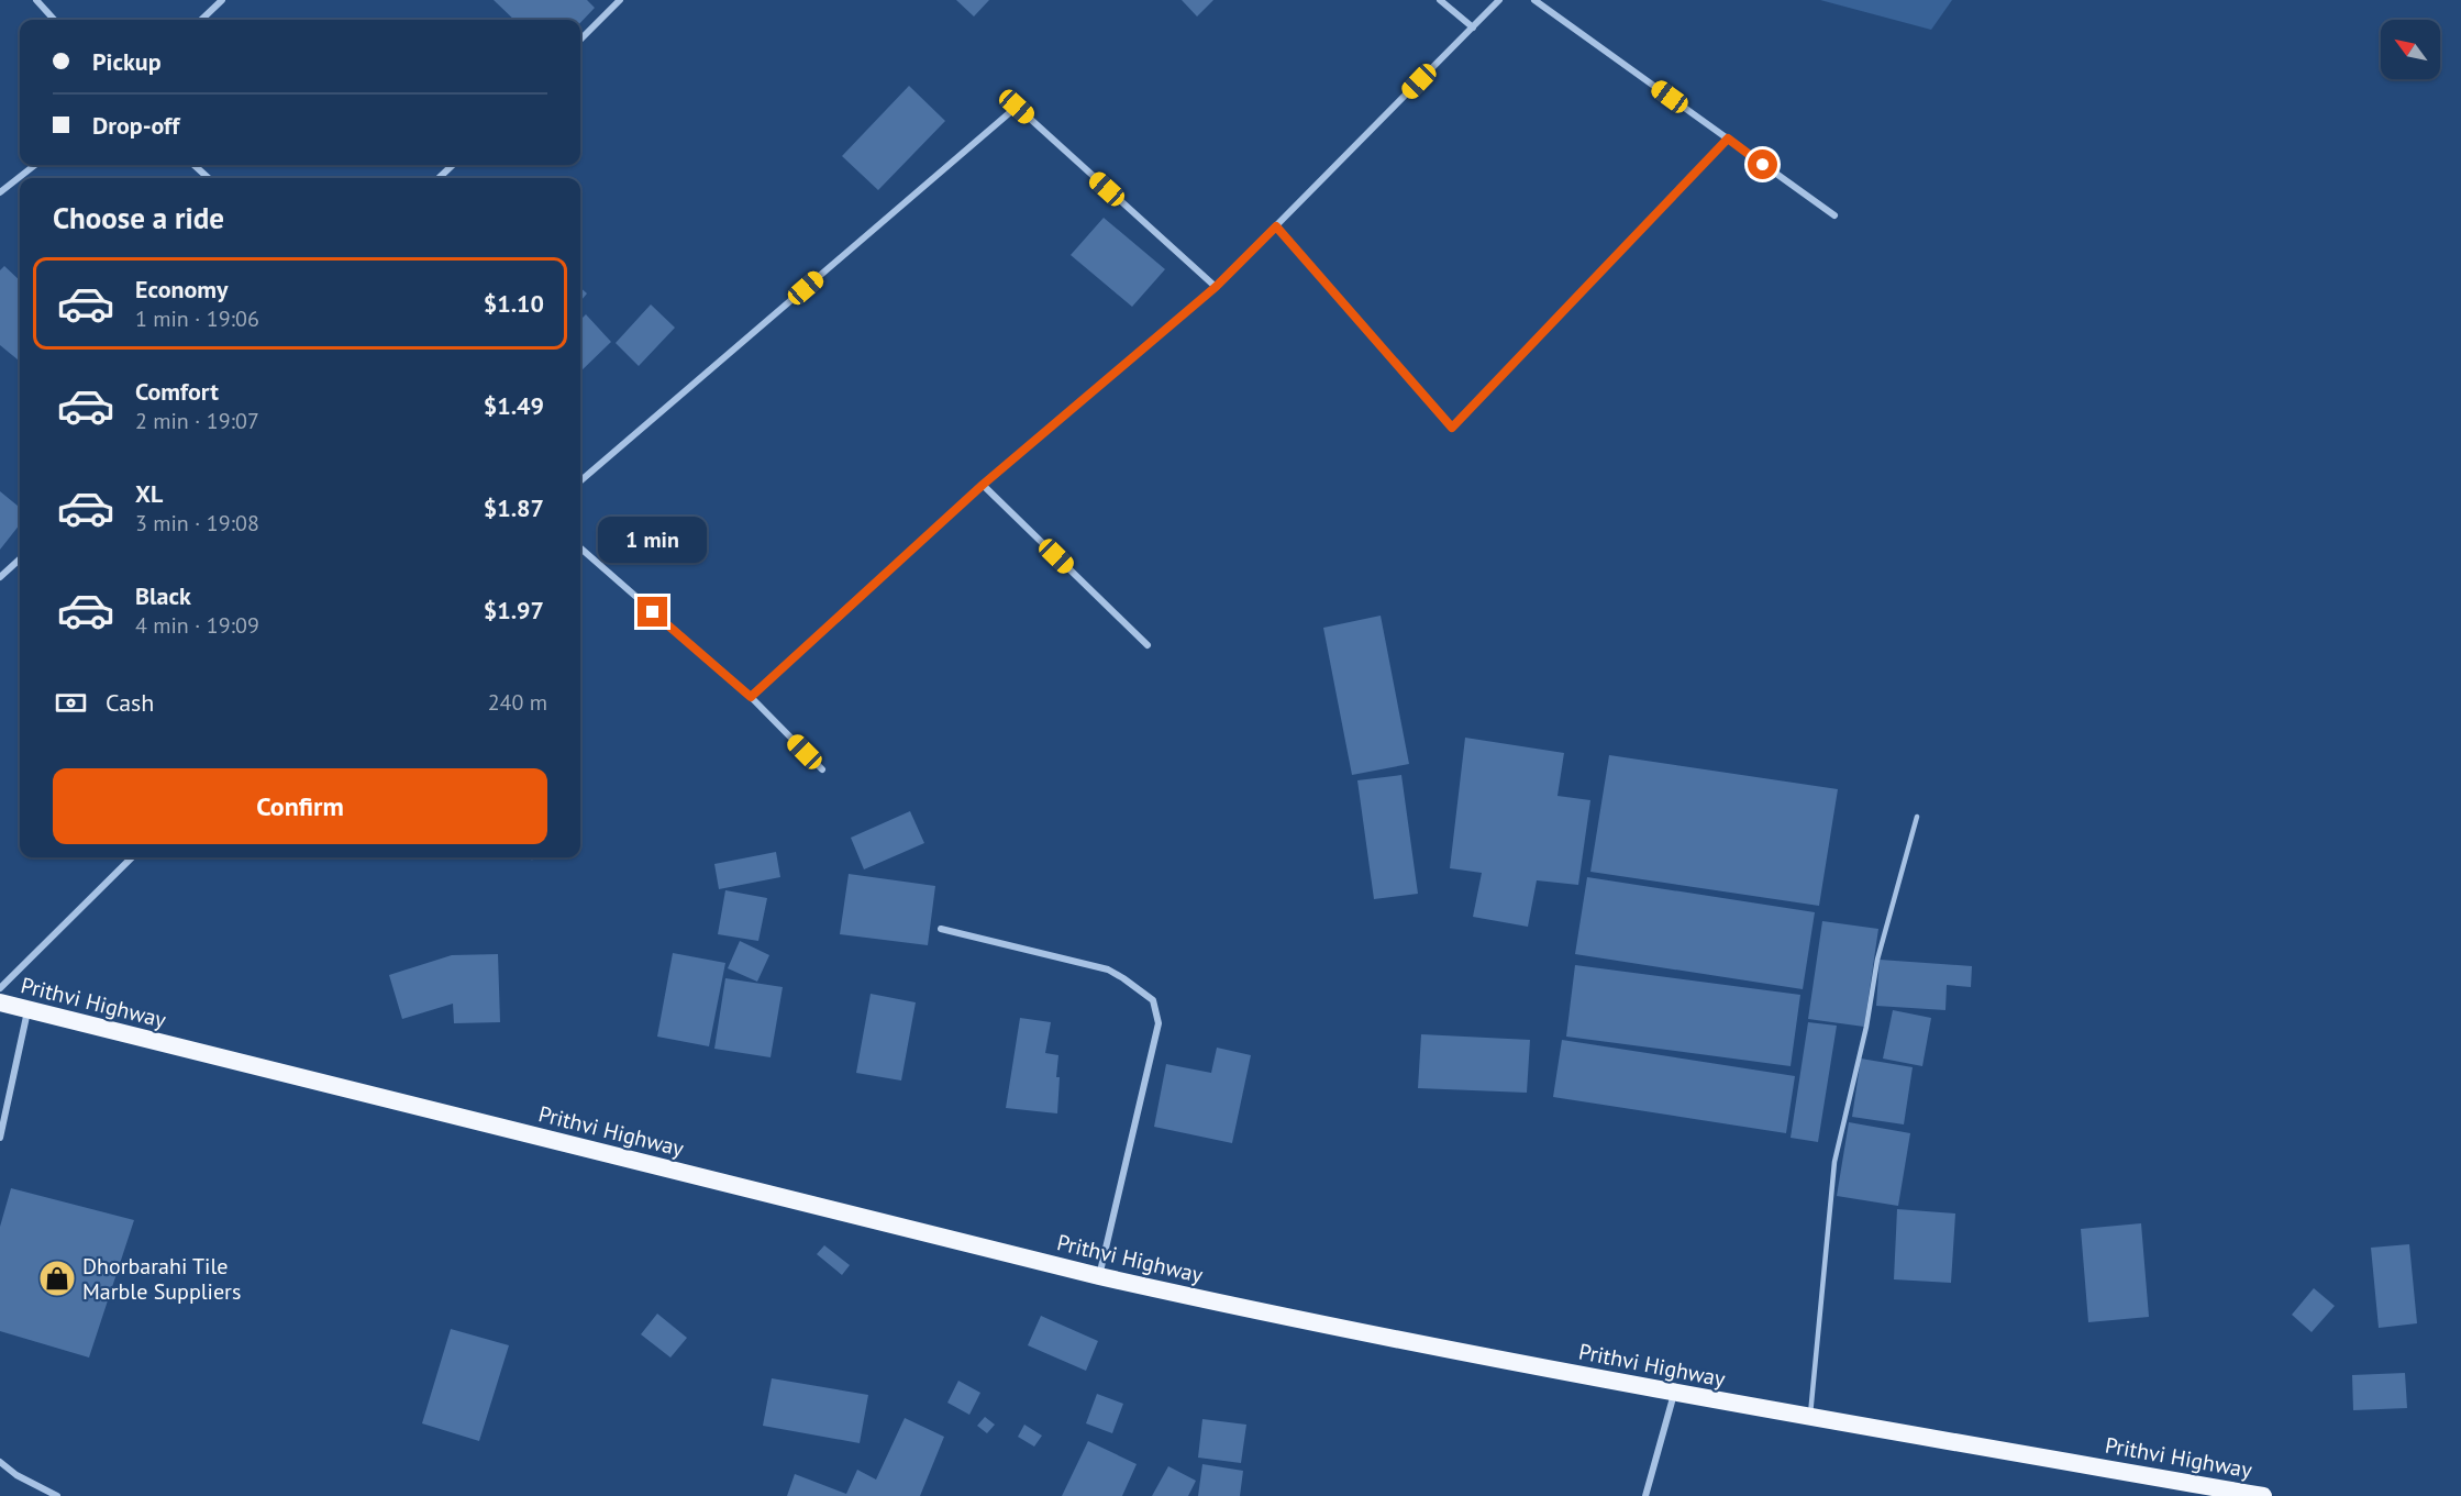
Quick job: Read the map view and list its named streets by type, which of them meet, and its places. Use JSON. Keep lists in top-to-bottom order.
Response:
{
  "streets": {
    "highway": ["Prithvi Highway"]
  },
  "places": {
    "shop": ["Dhorbarahi Tile Marble Suppliers"]
  },
  "north": "top left",
  "page": {
    "banner": ["Pickup", "Drop-off"],
    "heading": "Choose a ride",
    "list": [
      {
        "name": "Economy",
        "note": "1 min · 19:06",
        "value": "$1.10"
      },
      {
        "name": "Comfort",
        "note": "2 min · 19:07",
        "value": "$1.49"
      },
      {
        "name": "XL",
        "note": "3 min · 19:08",
        "value": "$1.87"
      },
      {
        "name": "Black",
        "note": "4 min · 19:09",
        "value": "$1.97"
      }
    ],
    "bubble": "1 min",
    "pay": ["Cash", "240 m"],
    "buttons": "Confirm"
  }
}
